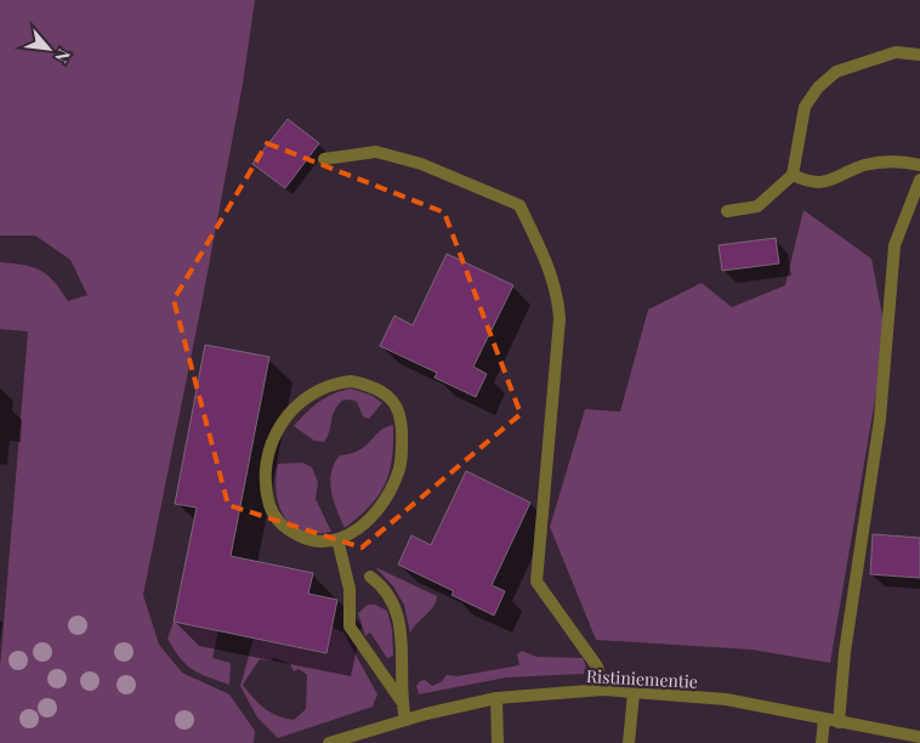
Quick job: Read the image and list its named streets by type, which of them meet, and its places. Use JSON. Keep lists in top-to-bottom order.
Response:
{
  "streets": {
    "street": ["Ristiniementie"]
  },
  "north": "bottom right"
}
